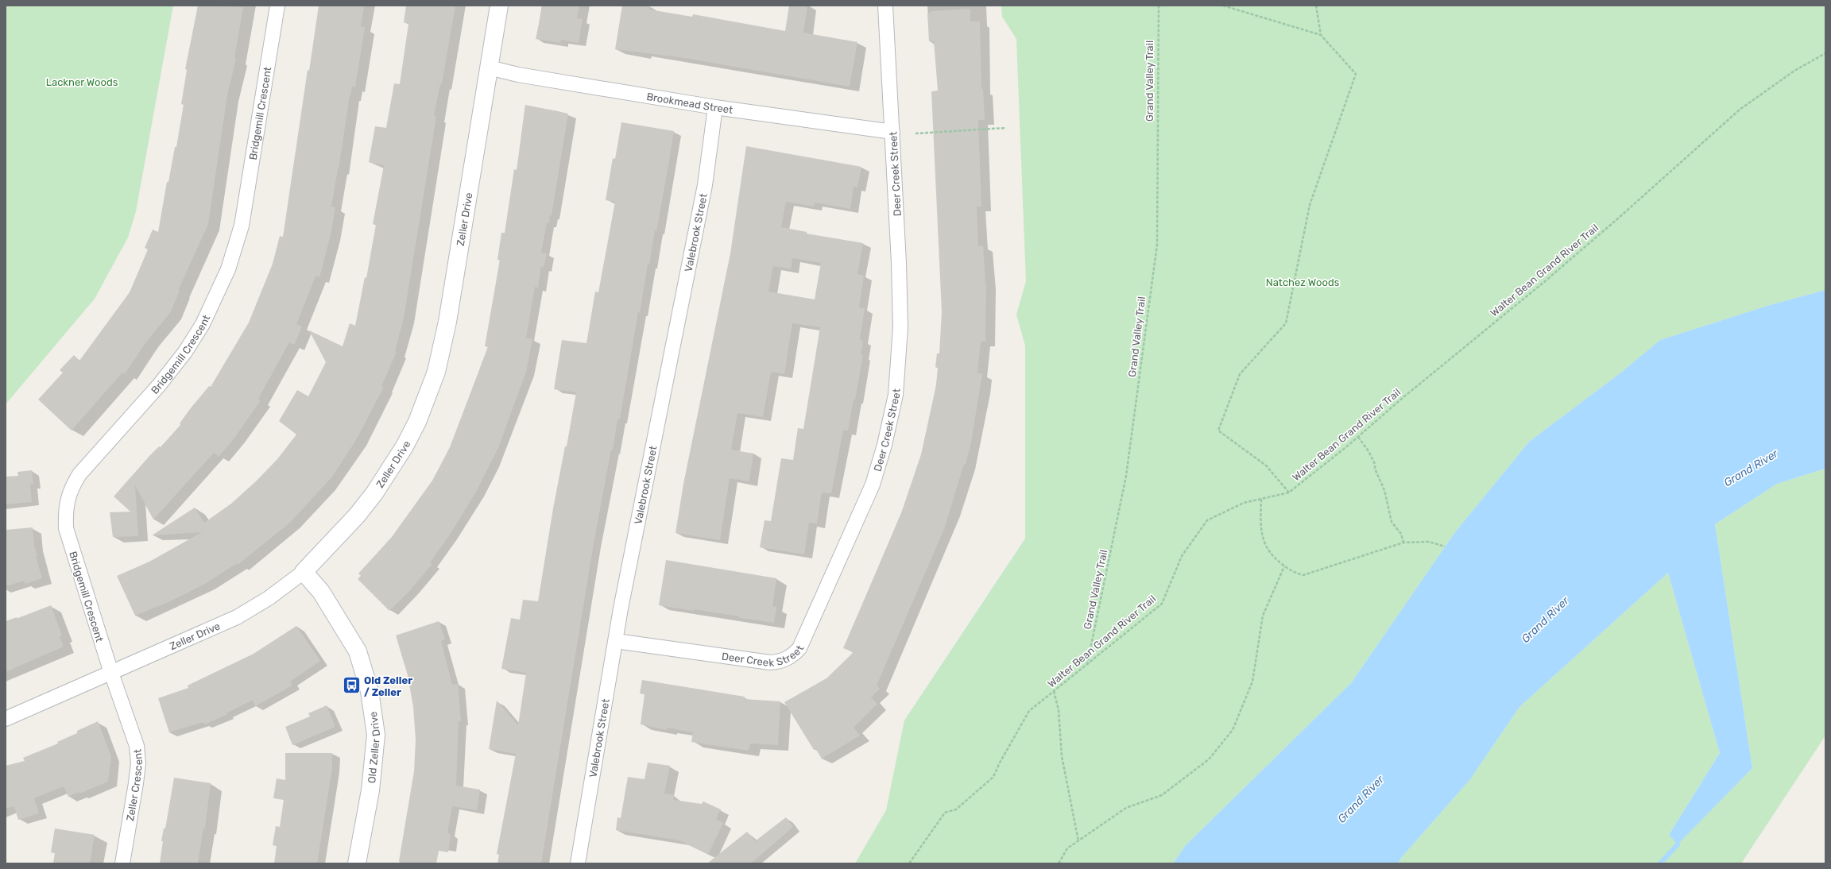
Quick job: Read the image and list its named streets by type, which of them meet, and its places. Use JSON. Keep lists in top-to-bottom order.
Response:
{
  "streets": {
    "street": [
      "Brookmead Street",
      "Bridgemill Crescent",
      "Deer Creek Street",
      "Zeller Drive",
      "Valebrook Street",
      "Old Zeller Drive",
      "Zeller Crescent"
    ],
    "path": ["Grand Valley Trail", "Walter Bean Grand River Trail"]
  },
  "crossings": [
    ["Grand Valley Trail", "Walter Bean Grand River Trail"],
    ["Brookmead Street", "Deer Creek Street"],
    ["Brookmead Street", "Zeller Drive"],
    ["Brookmead Street", "Valebrook Street"],
    ["Bridgemill Crescent", "Zeller Drive"],
    ["Bridgemill Crescent", "Zeller Crescent"],
    ["Deer Creek Street", "Valebrook Street"],
    ["Zeller Drive", "Old Zeller Drive"],
    ["Zeller Drive", "Zeller Crescent"]
  ],
  "water": ["Grand River"],
  "parks": ["Lackner Woods", "Natchez Woods"],
  "places": {
    "bus stop": ["Old Zeller / Zeller"]
  }
}
